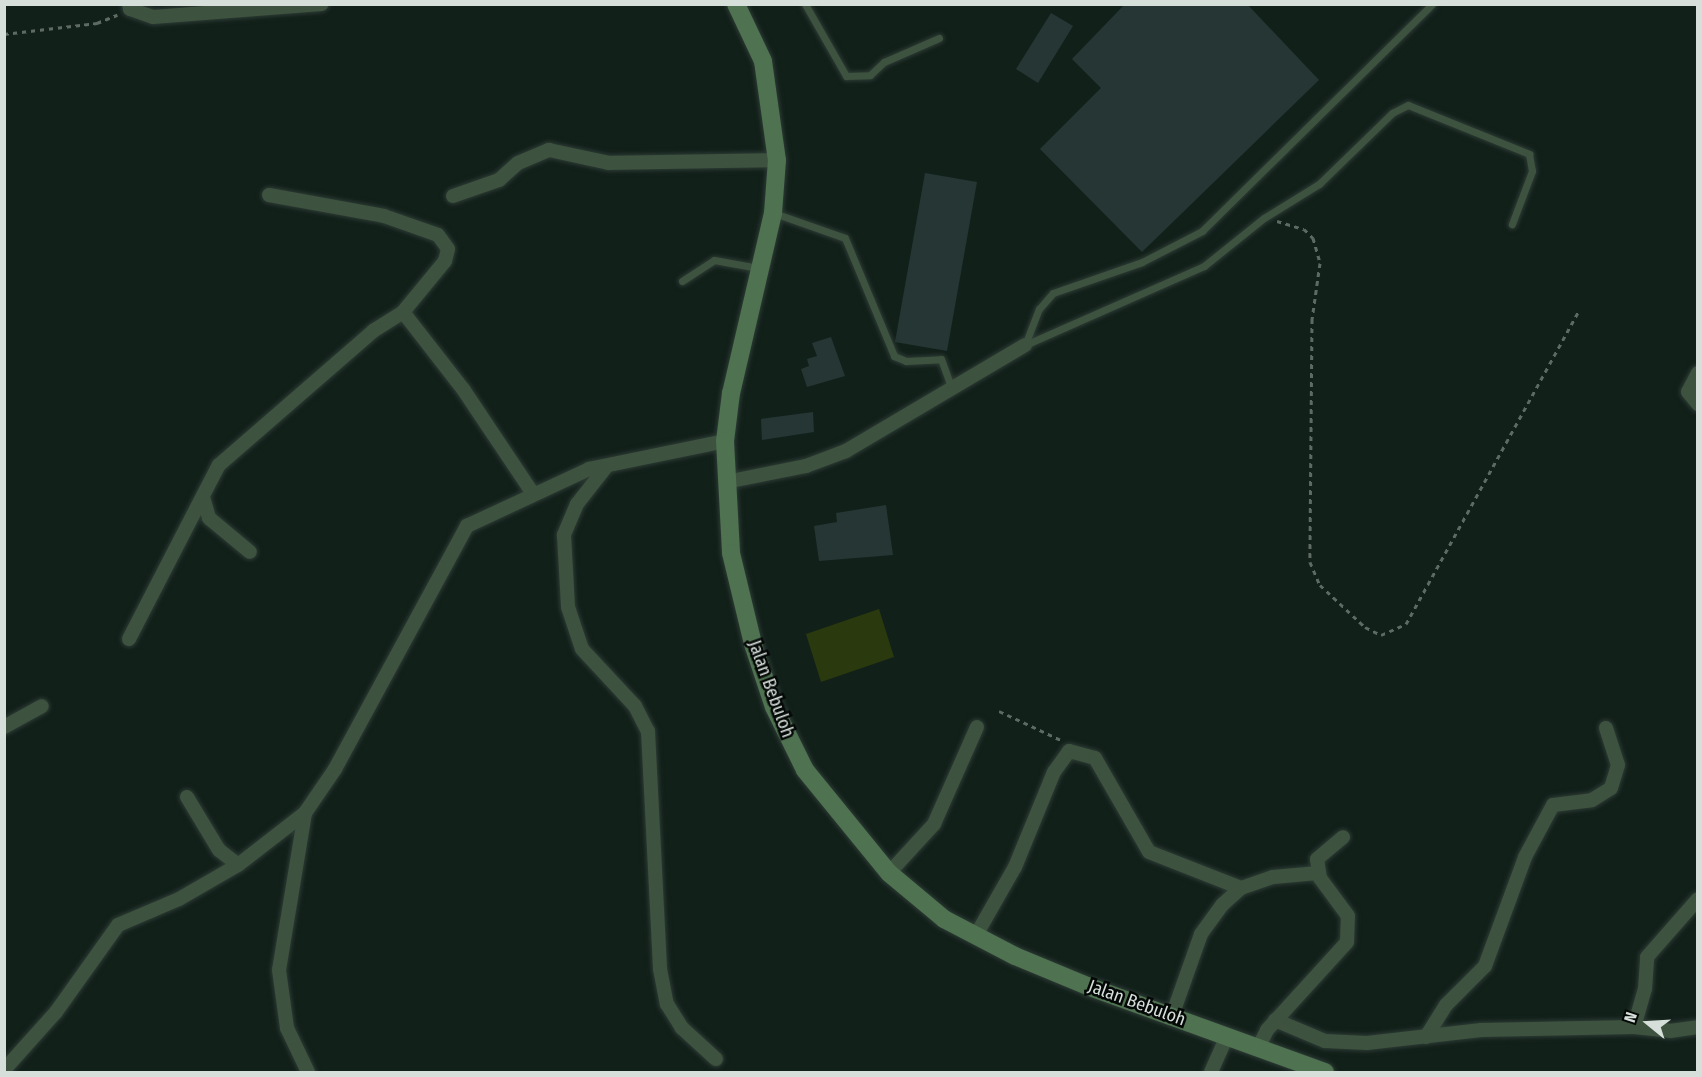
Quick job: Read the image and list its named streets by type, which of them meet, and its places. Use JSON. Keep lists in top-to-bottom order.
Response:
{
  "streets": {
    "main road": ["Jalan Bebuloh"]
  },
  "north": "left"
}
